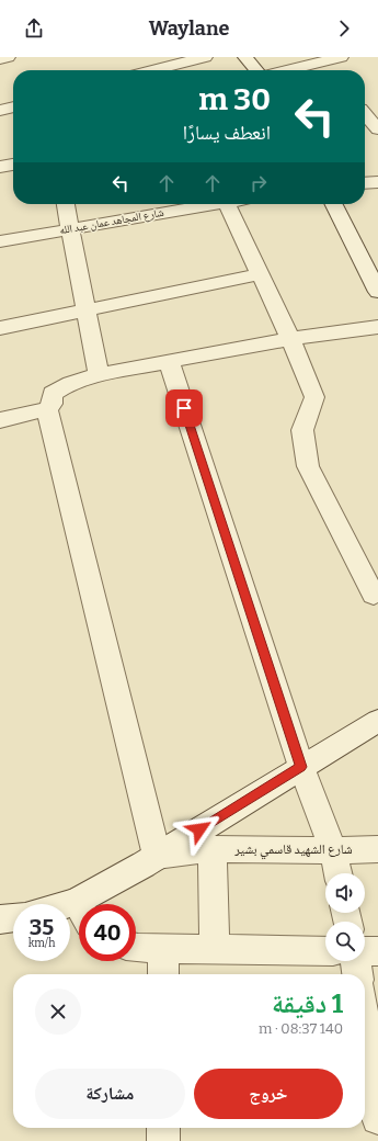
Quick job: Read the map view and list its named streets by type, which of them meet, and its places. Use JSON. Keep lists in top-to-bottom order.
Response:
{
  "streets": {
    "street": ["شارع المجاهد عمان عبد الله", "شارع الشهيد قاسمي بشير"]
  },
  "page": {
    "header": "Waylane",
    "turn": ["30 m", "انعطف يسارًا"],
    "speed": "35 km/h",
    "limit": "40",
    "heading": ["1 دقيقة", "140 m · 08:37"],
    "buttons": ["خروج", "مشاركة"]
  }
}
